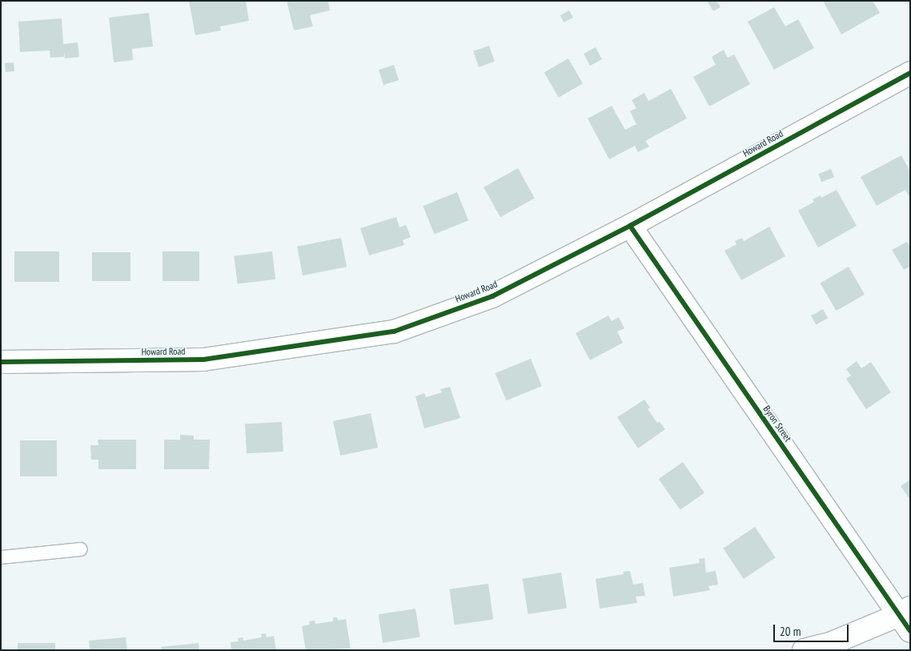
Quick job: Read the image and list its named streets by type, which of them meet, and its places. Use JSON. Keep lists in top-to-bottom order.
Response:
{
  "streets": {
    "street": ["Howard Road", "Byron Street"]
  },
  "crossings": [
    ["Howard Road", "Byron Street"]
  ],
  "scale_bar": "20 m"
}
